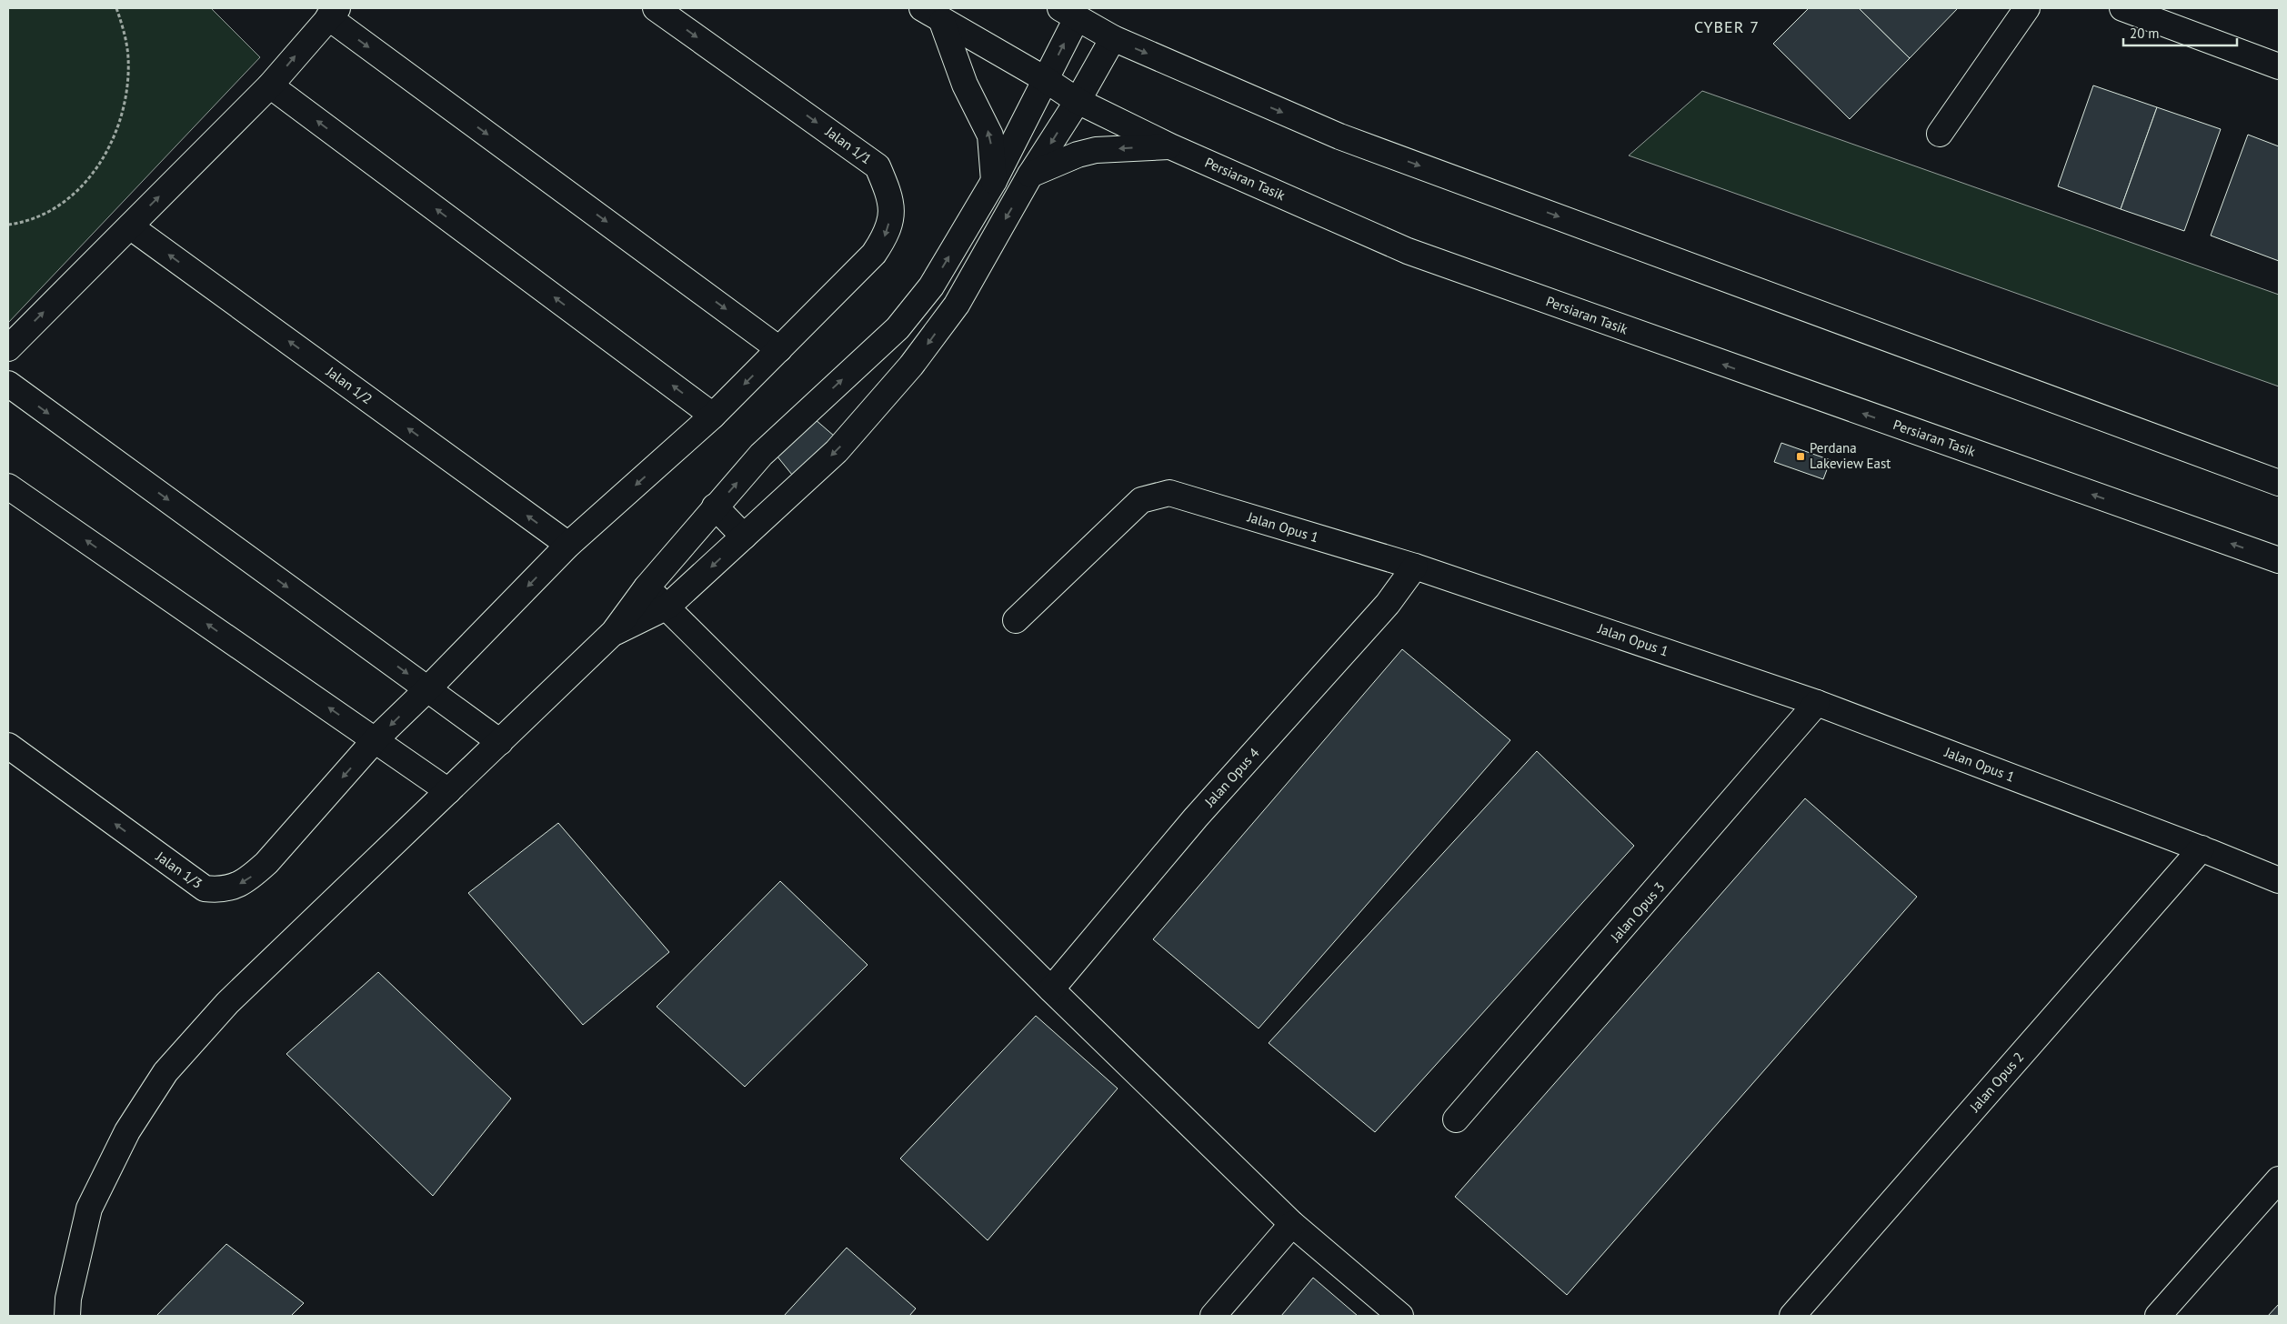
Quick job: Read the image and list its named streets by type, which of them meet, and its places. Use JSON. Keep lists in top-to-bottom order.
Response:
{
  "streets": {
    "street": [
      "Jalan 1/1",
      "Persiaran Tasik",
      "Jalan 1/2",
      "Jalan Opus 1",
      "Jalan Opus 4",
      "Jalan 1/3",
      "Jalan Opus 3",
      "Jalan Opus 2"
    ]
  },
  "crossings": [
    ["Jalan 1/1", "Jalan 1/2"],
    ["Jalan 1/1", "Jalan 1/3"],
    ["Jalan 1/2", "Jalan 1/3"],
    ["Jalan Opus 1", "Jalan Opus 4"],
    ["Jalan Opus 1", "Jalan Opus 3"],
    ["Jalan Opus 1", "Jalan Opus 2"]
  ],
  "districts": ["CYBER 7"],
  "places": {
    "transit": ["Perdana Lakeview East"]
  },
  "scale_bar": "20 m"
}
